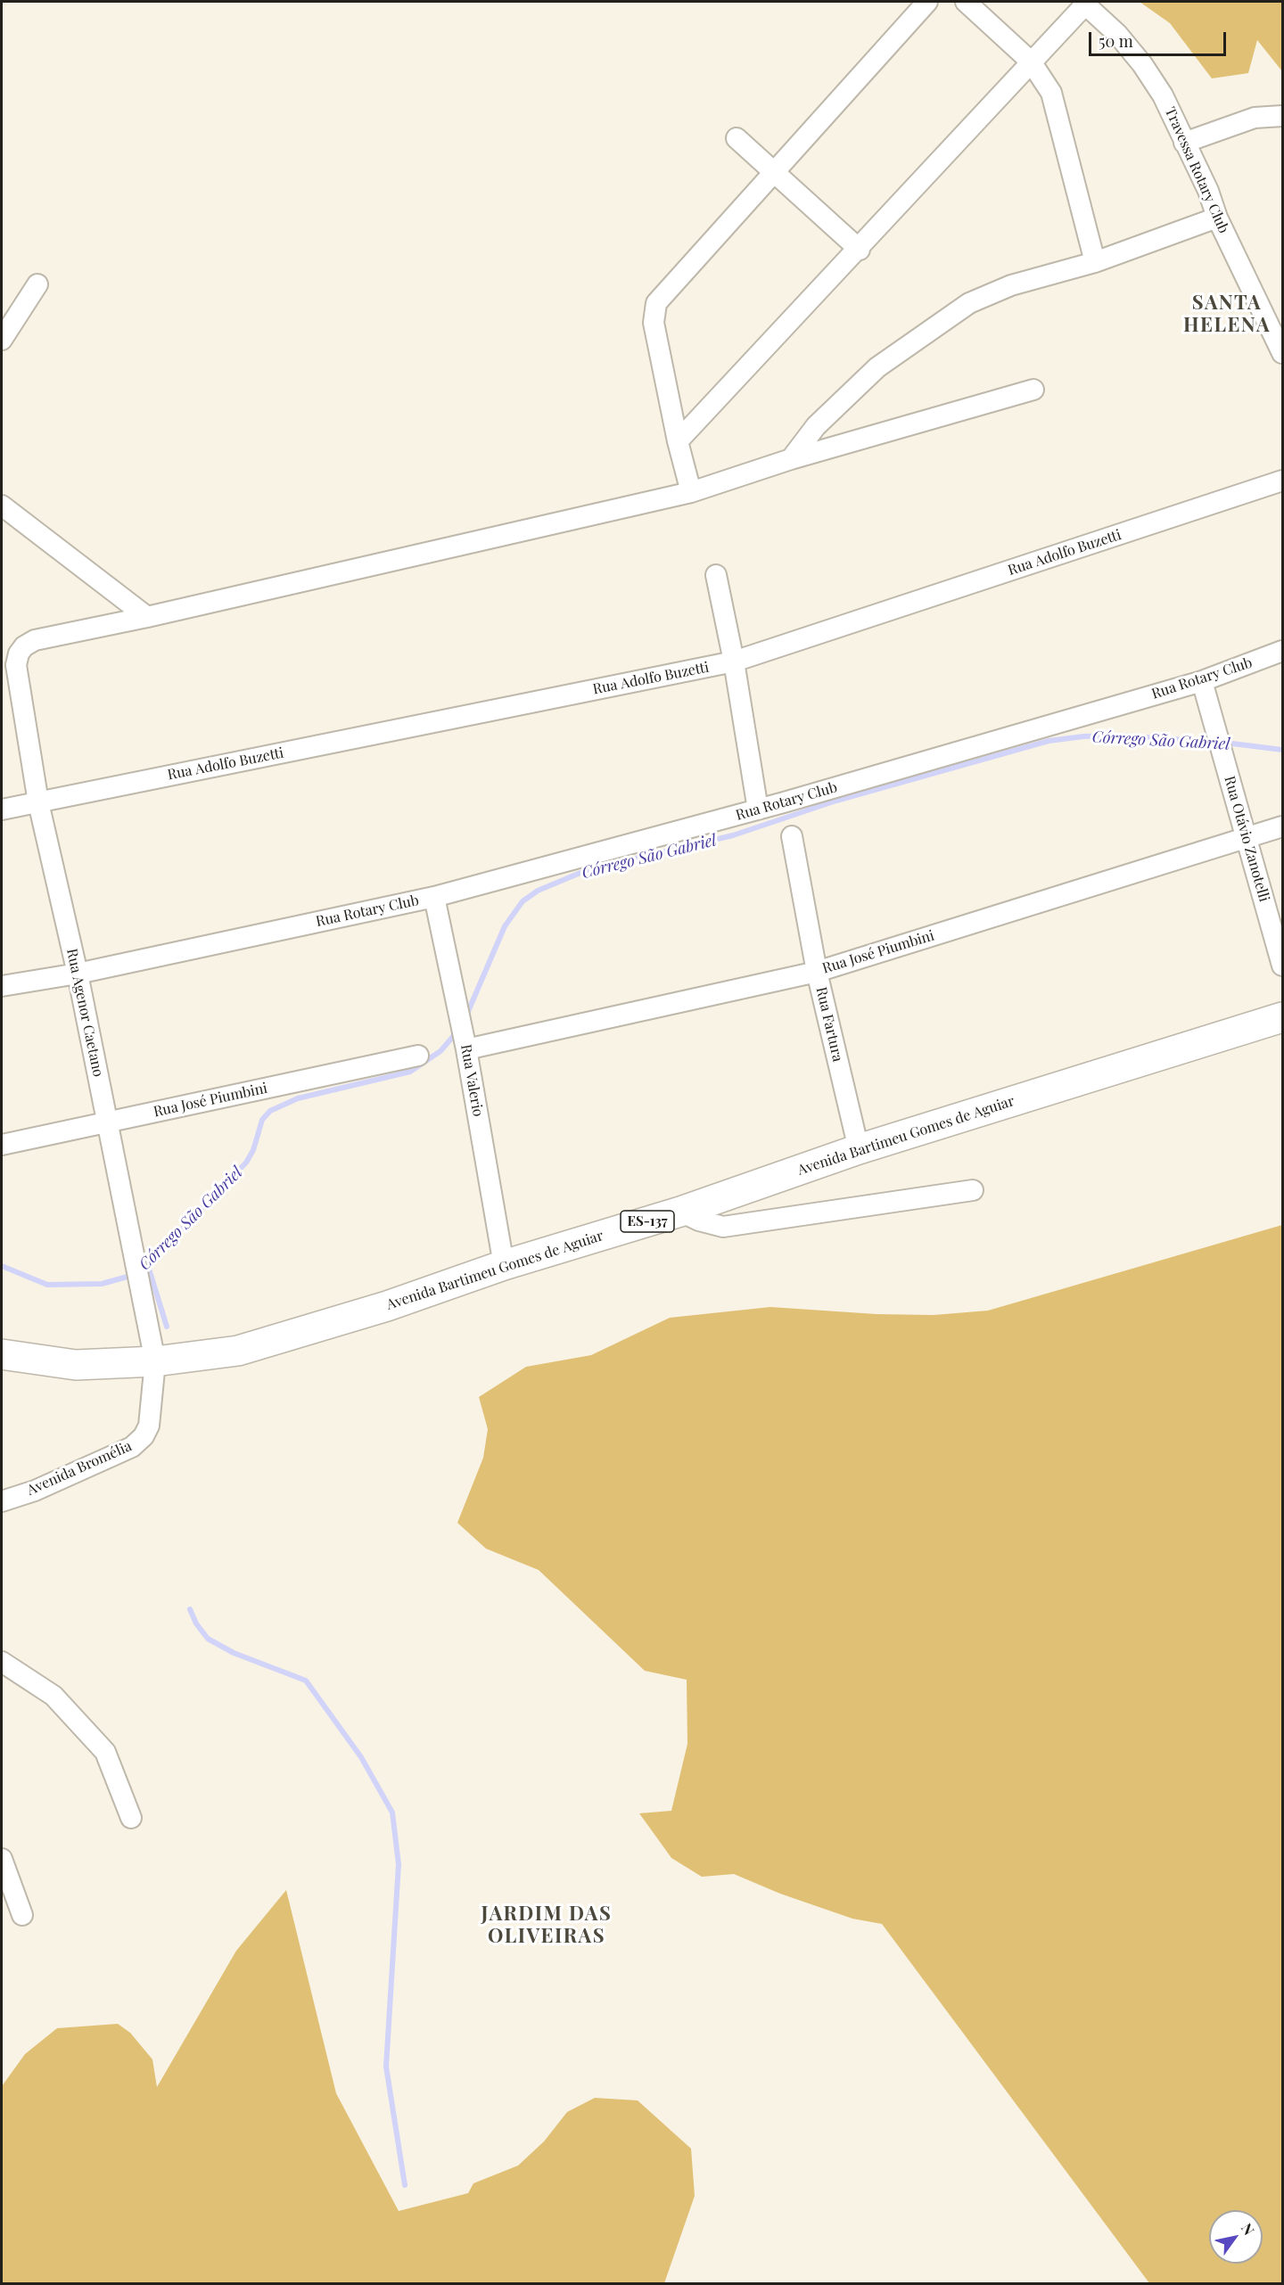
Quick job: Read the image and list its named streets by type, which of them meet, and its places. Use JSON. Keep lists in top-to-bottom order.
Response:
{
  "streets": {
    "main road": ["Avenida Bartimeu Gomes de Aguiar", "ES-137"],
    "street": [
      "Travessa Rotary Club",
      "Rua Adolfo Buzetti",
      "Rua Rotary Club",
      "Rua Otávio Zanotelli",
      "Rua José Piumbini",
      "Rua Agenor Caetano",
      "Rua Fartura",
      "Rua Valerio",
      "Avenida Bromélia"
    ]
  },
  "crossings": [
    ["Rua Adolfo Buzetti", "Rua Agenor Caetano"],
    ["Rua Rotary Club", "Rua Otávio Zanotelli"],
    ["Rua Rotary Club", "Rua Agenor Caetano"],
    ["Rua Rotary Club", "Rua Valerio"],
    ["Rua Otávio Zanotelli", "Rua José Piumbini"],
    ["Rua José Piumbini", "Rua Agenor Caetano"],
    ["Rua José Piumbini", "Rua Fartura"],
    ["Rua José Piumbini", "Rua Valerio"],
    ["Rua Agenor Caetano", "Avenida Bartimeu Gomes de Aguiar"],
    ["Rua Agenor Caetano", "Avenida Bromélia"],
    ["Rua Fartura", "Avenida Bartimeu Gomes de Aguiar"],
    ["Rua Valerio", "Avenida Bartimeu Gomes de Aguiar"],
    ["Avenida Bartimeu Gomes de Aguiar", "Avenida Bromélia"]
  ],
  "districts": ["SANTA HELENA", "JARDIM DAS OLIVEIRAS"],
  "water": ["Córrego São Gabriel"],
  "scale_bar": "50 m",
  "north": "top right"
}
